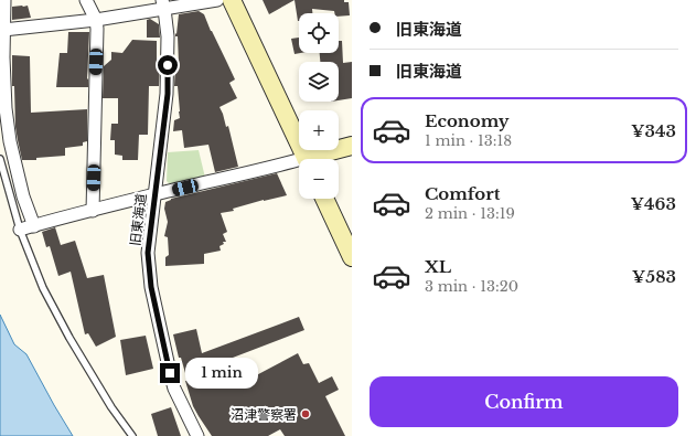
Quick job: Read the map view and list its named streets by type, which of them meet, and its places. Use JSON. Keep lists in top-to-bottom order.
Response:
{
  "streets": {
    "street": ["旧東海道"]
  },
  "places": ["沼津警察署"],
  "page": {
    "banner": ["旧東海道", "旧東海道"],
    "map_buttons": ["+", "−"],
    "list": [
      {
        "name": "Economy",
        "note": "1 min · 13:18",
        "value": "¥343"
      },
      {
        "name": "Comfort",
        "note": "2 min · 13:19",
        "value": "¥463"
      },
      {
        "name": "XL",
        "note": "3 min · 13:20",
        "value": "¥583"
      }
    ],
    "bubble": "1 min",
    "buttons": "Confirm"
  }
}
